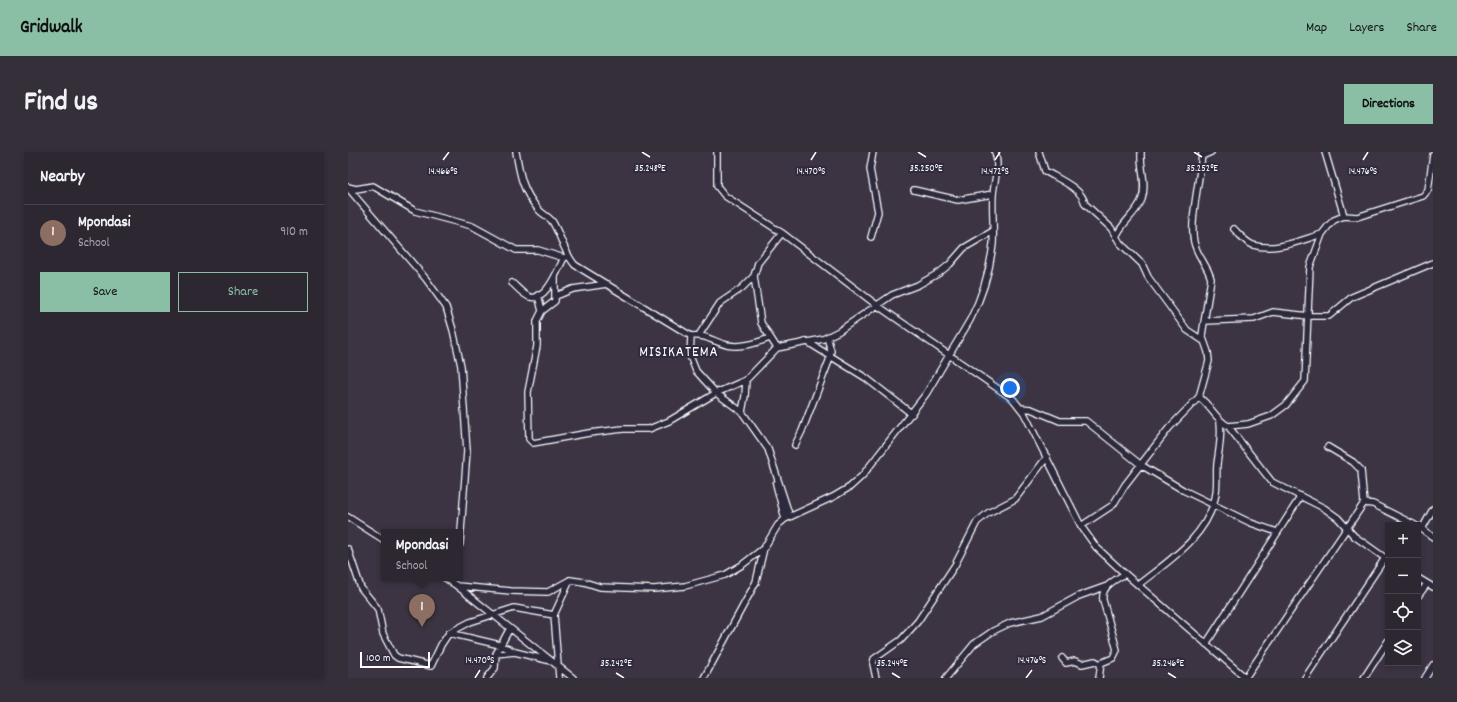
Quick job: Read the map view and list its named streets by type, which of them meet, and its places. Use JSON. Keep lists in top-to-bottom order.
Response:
{
  "districts": ["MISIKATEMA"],
  "scale_bar": "100 m",
  "page": {
    "header": "Gridwalk",
    "nav": ["Map", "Layers", "Share"],
    "title": "Find us",
    "buttons": [
      "Directions",
      ["Save", "Share"]
    ],
    "heading": "Nearby",
    "list": [
      {
        "mark": "1",
        "name": "Mpondasi",
        "note": "School",
        "value": "910 m"
      }
    ],
    "map_buttons": ["+", "−"],
    "popup": ["Mpondasi", "School"],
    "pins": "1",
    "scale": "100 m"
  },
  "coordinates": [
    "35.248°E",
    "35.250°E",
    "35.252°E",
    "14.466°S",
    "14.470°S",
    "14.472°S",
    "14.476°S",
    "35.242°E",
    "35.244°E",
    "35.246°E"
  ]
}
